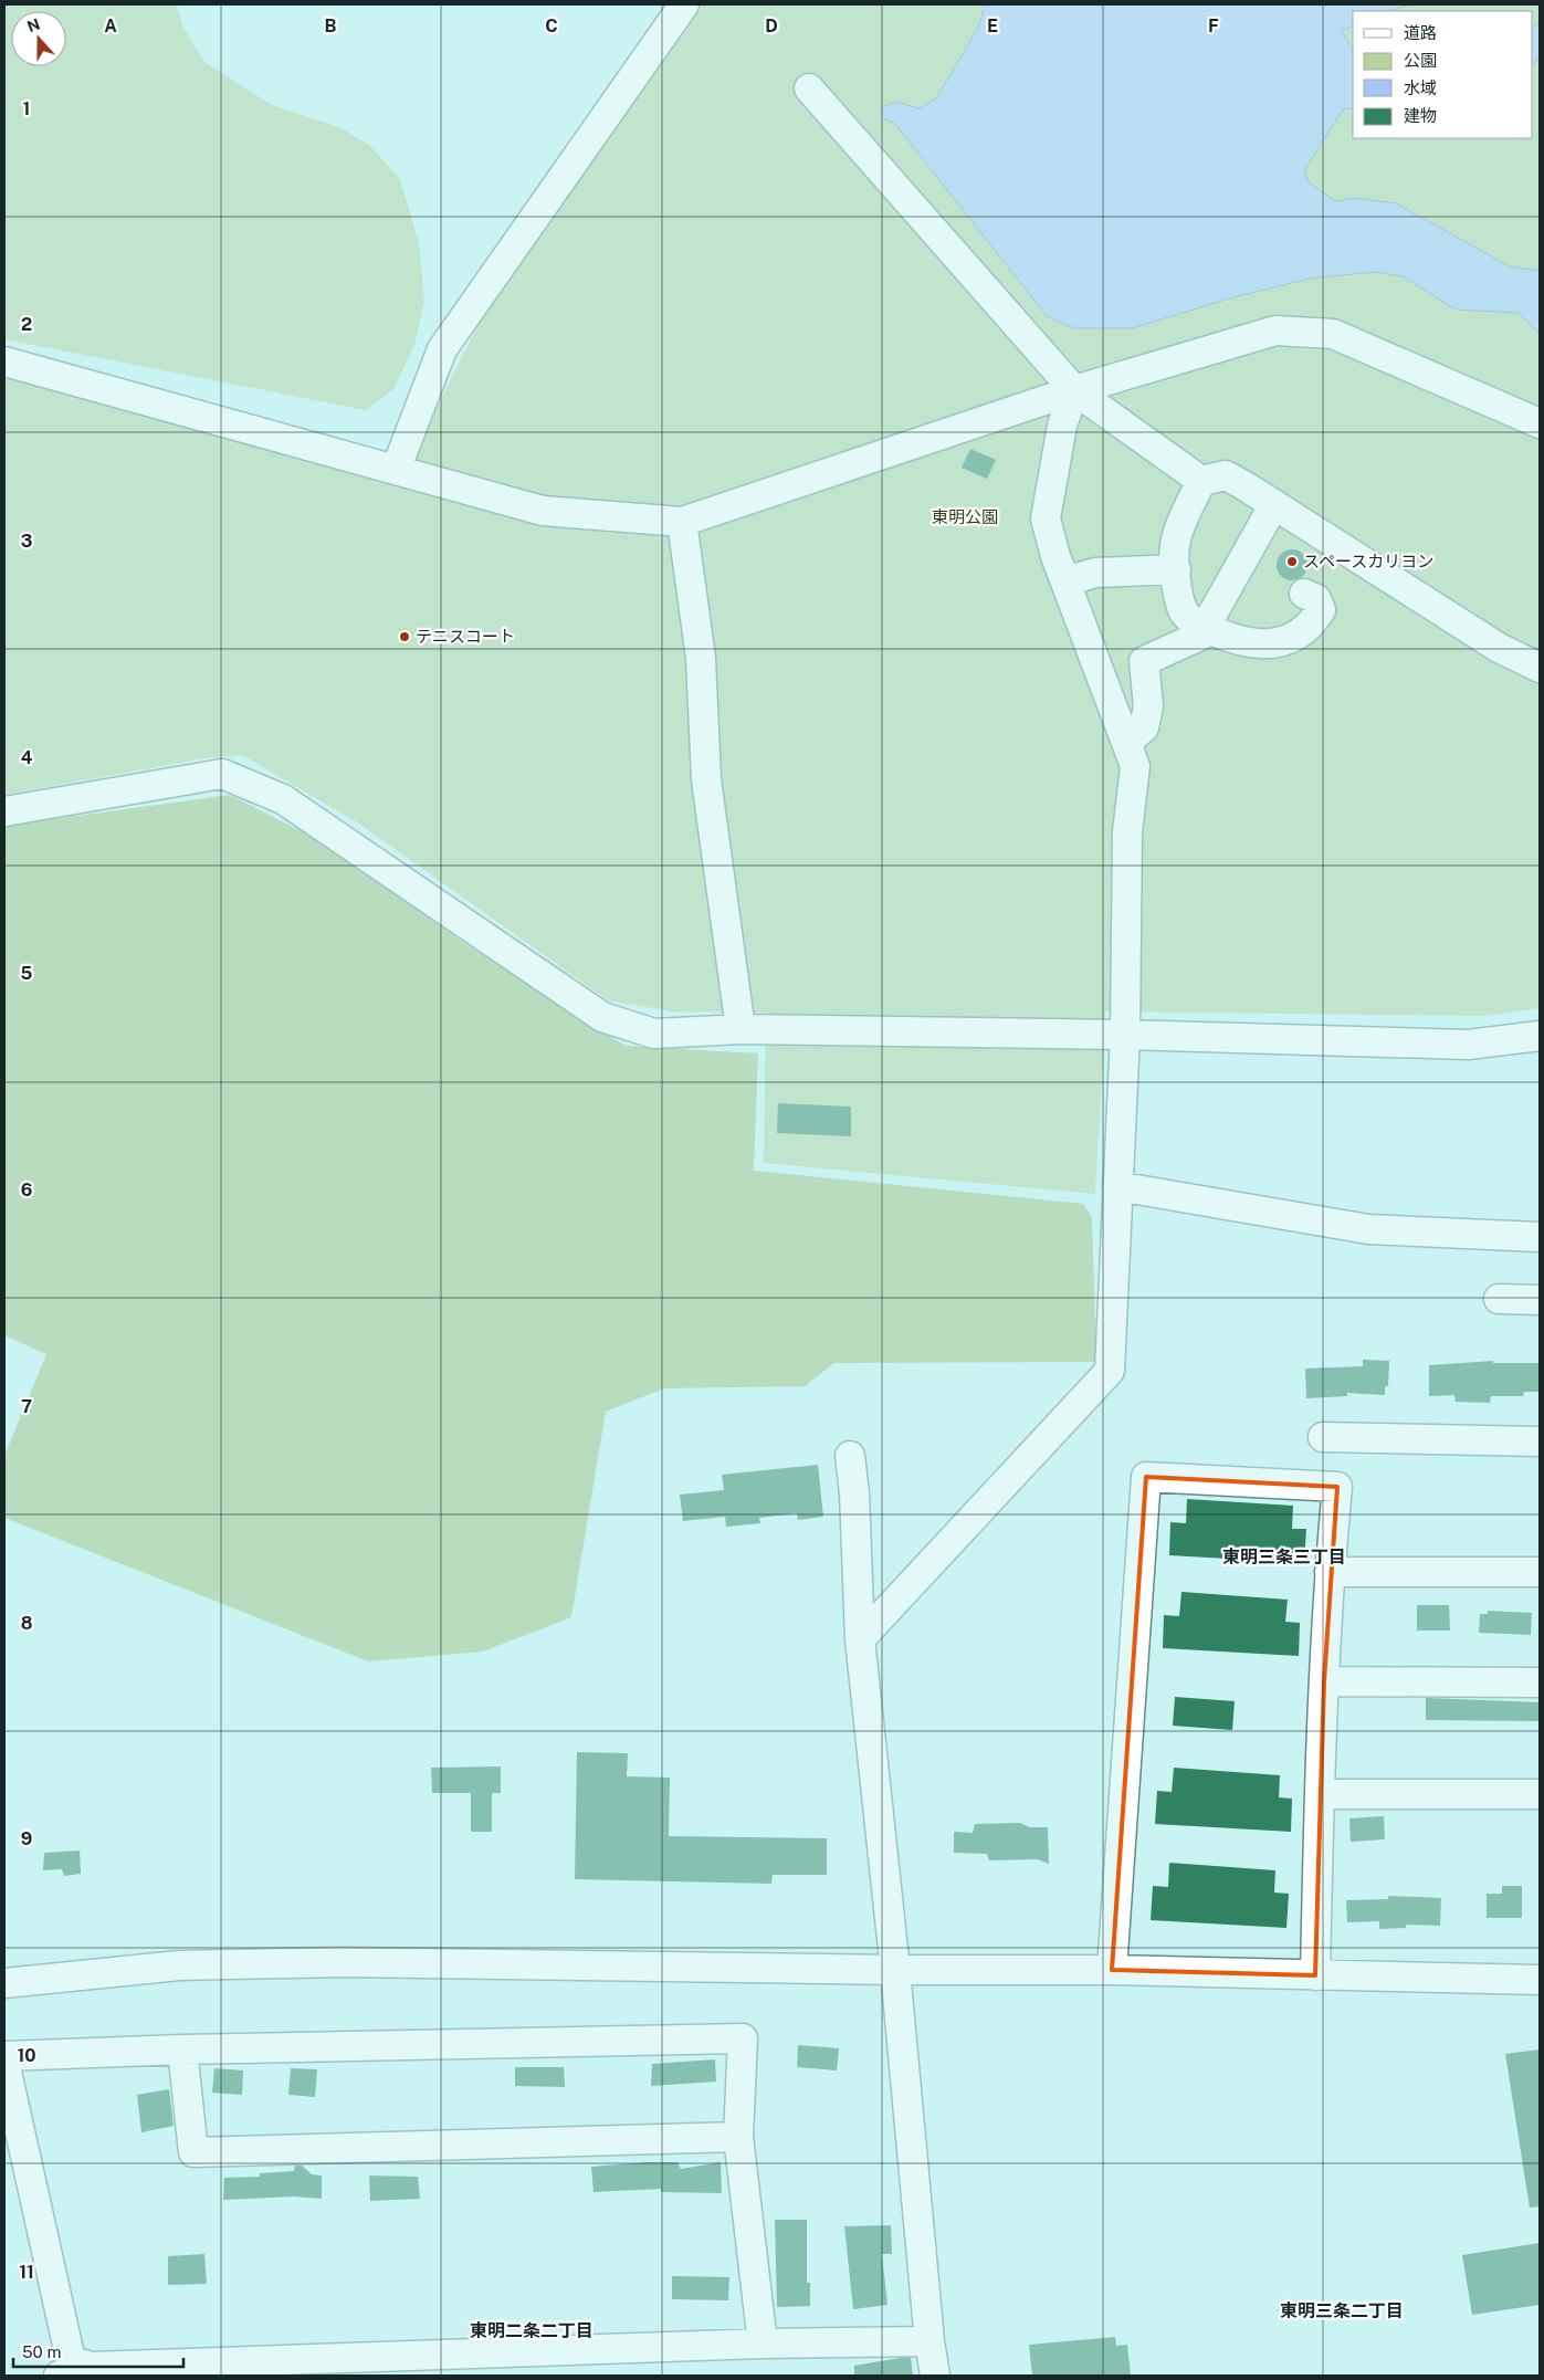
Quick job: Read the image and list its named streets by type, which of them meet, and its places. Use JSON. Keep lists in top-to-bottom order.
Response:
{
  "districts": ["東明三条三丁目", "東明三条二丁目", "東明二条二丁目"],
  "parks": ["東明公園"],
  "places": ["スペースカリヨン", "テニスコート"],
  "legend": [
    "道路",
    "公園",
    "水域",
    "建物"
  ],
  "scale_bar": "50 m",
  "north": "top",
  "grid": {
    "columns": [
      "A",
      "B",
      "C",
      "D",
      "E",
      "F"
    ],
    "rows": [
      "1",
      "2",
      "3",
      "4",
      "5",
      "6",
      "7",
      "8",
      "9",
      "10",
      "11"
    ]
  }
}
